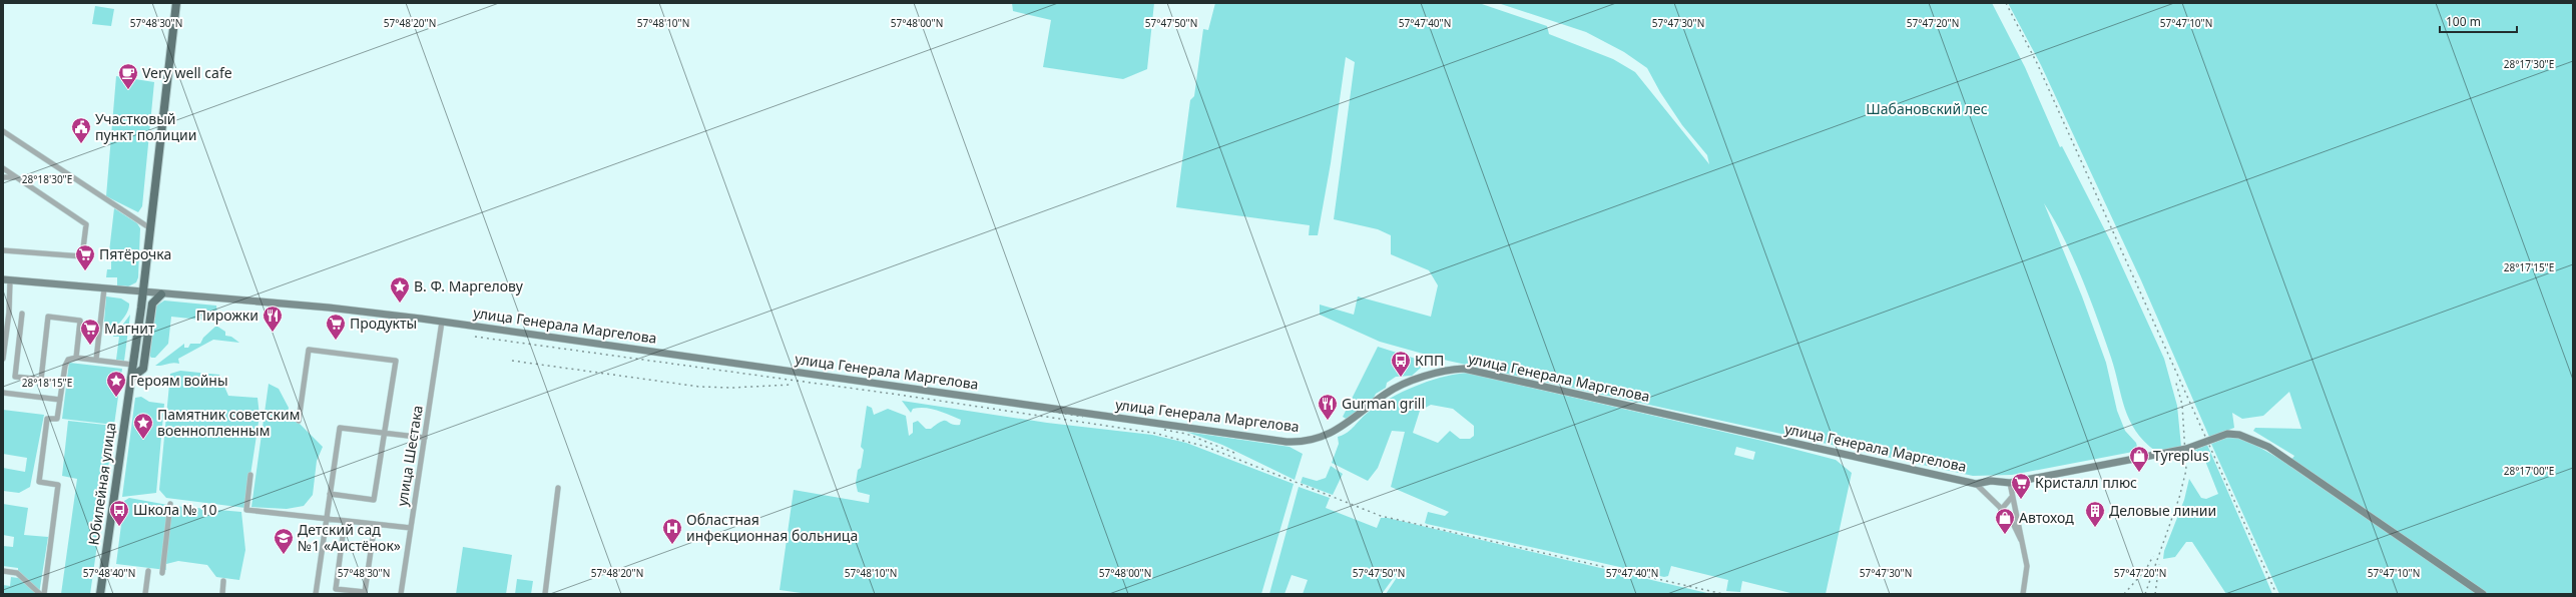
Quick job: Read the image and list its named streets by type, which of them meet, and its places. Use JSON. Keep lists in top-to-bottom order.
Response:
{
  "streets": {
    "main road": ["улица Генерала Маргелова", "Юбилейная улица"],
    "street": ["улица Шестака"]
  },
  "crossings": [
    ["улица Генерала Маргелова", "улица Шестака"],
    ["улица Генерала Маргелова", "Юбилейная улица"]
  ],
  "parks": ["Шабановский лес"],
  "places": {
    "cafe": ["Very well cafe"],
    "public building": ["Участковый пункт полиции"],
    "supermarket": [
      "Пятёрочка",
      "Продукты",
      "Магнит",
      "Кристалл плюс"
    ],
    "place": ["В. Ф. Маргелову", "Героям войны", "Памятник советским военнопленным"],
    "restaurant": ["Пирожки", "Gurman grill"],
    "bus stop": ["КПП", "Школа № 10"],
    "shop": ["Tyreplus", "Автоход"],
    "building": ["Деловые линии"],
    "hospital": ["Областная инфекционная больница"],
    "school or university": ["Детский сад №1 «Аистёнок»"]
  },
  "scale_bar": "100 m",
  "coordinates": [
    "57°48'30\"N",
    "57°48'20\"N",
    "57°48'10\"N",
    "57°48'00\"N",
    "57°47'50\"N",
    "57°47'40\"N",
    "57°47'30\"N",
    "57°47'20\"N",
    "57°47'10\"N",
    "28°17'30\"E",
    "28°18'30\"E",
    "28°17'15\"E",
    "28°18'15\"E",
    "28°17'00\"E",
    "57°48'40\"N"
  ]
}
